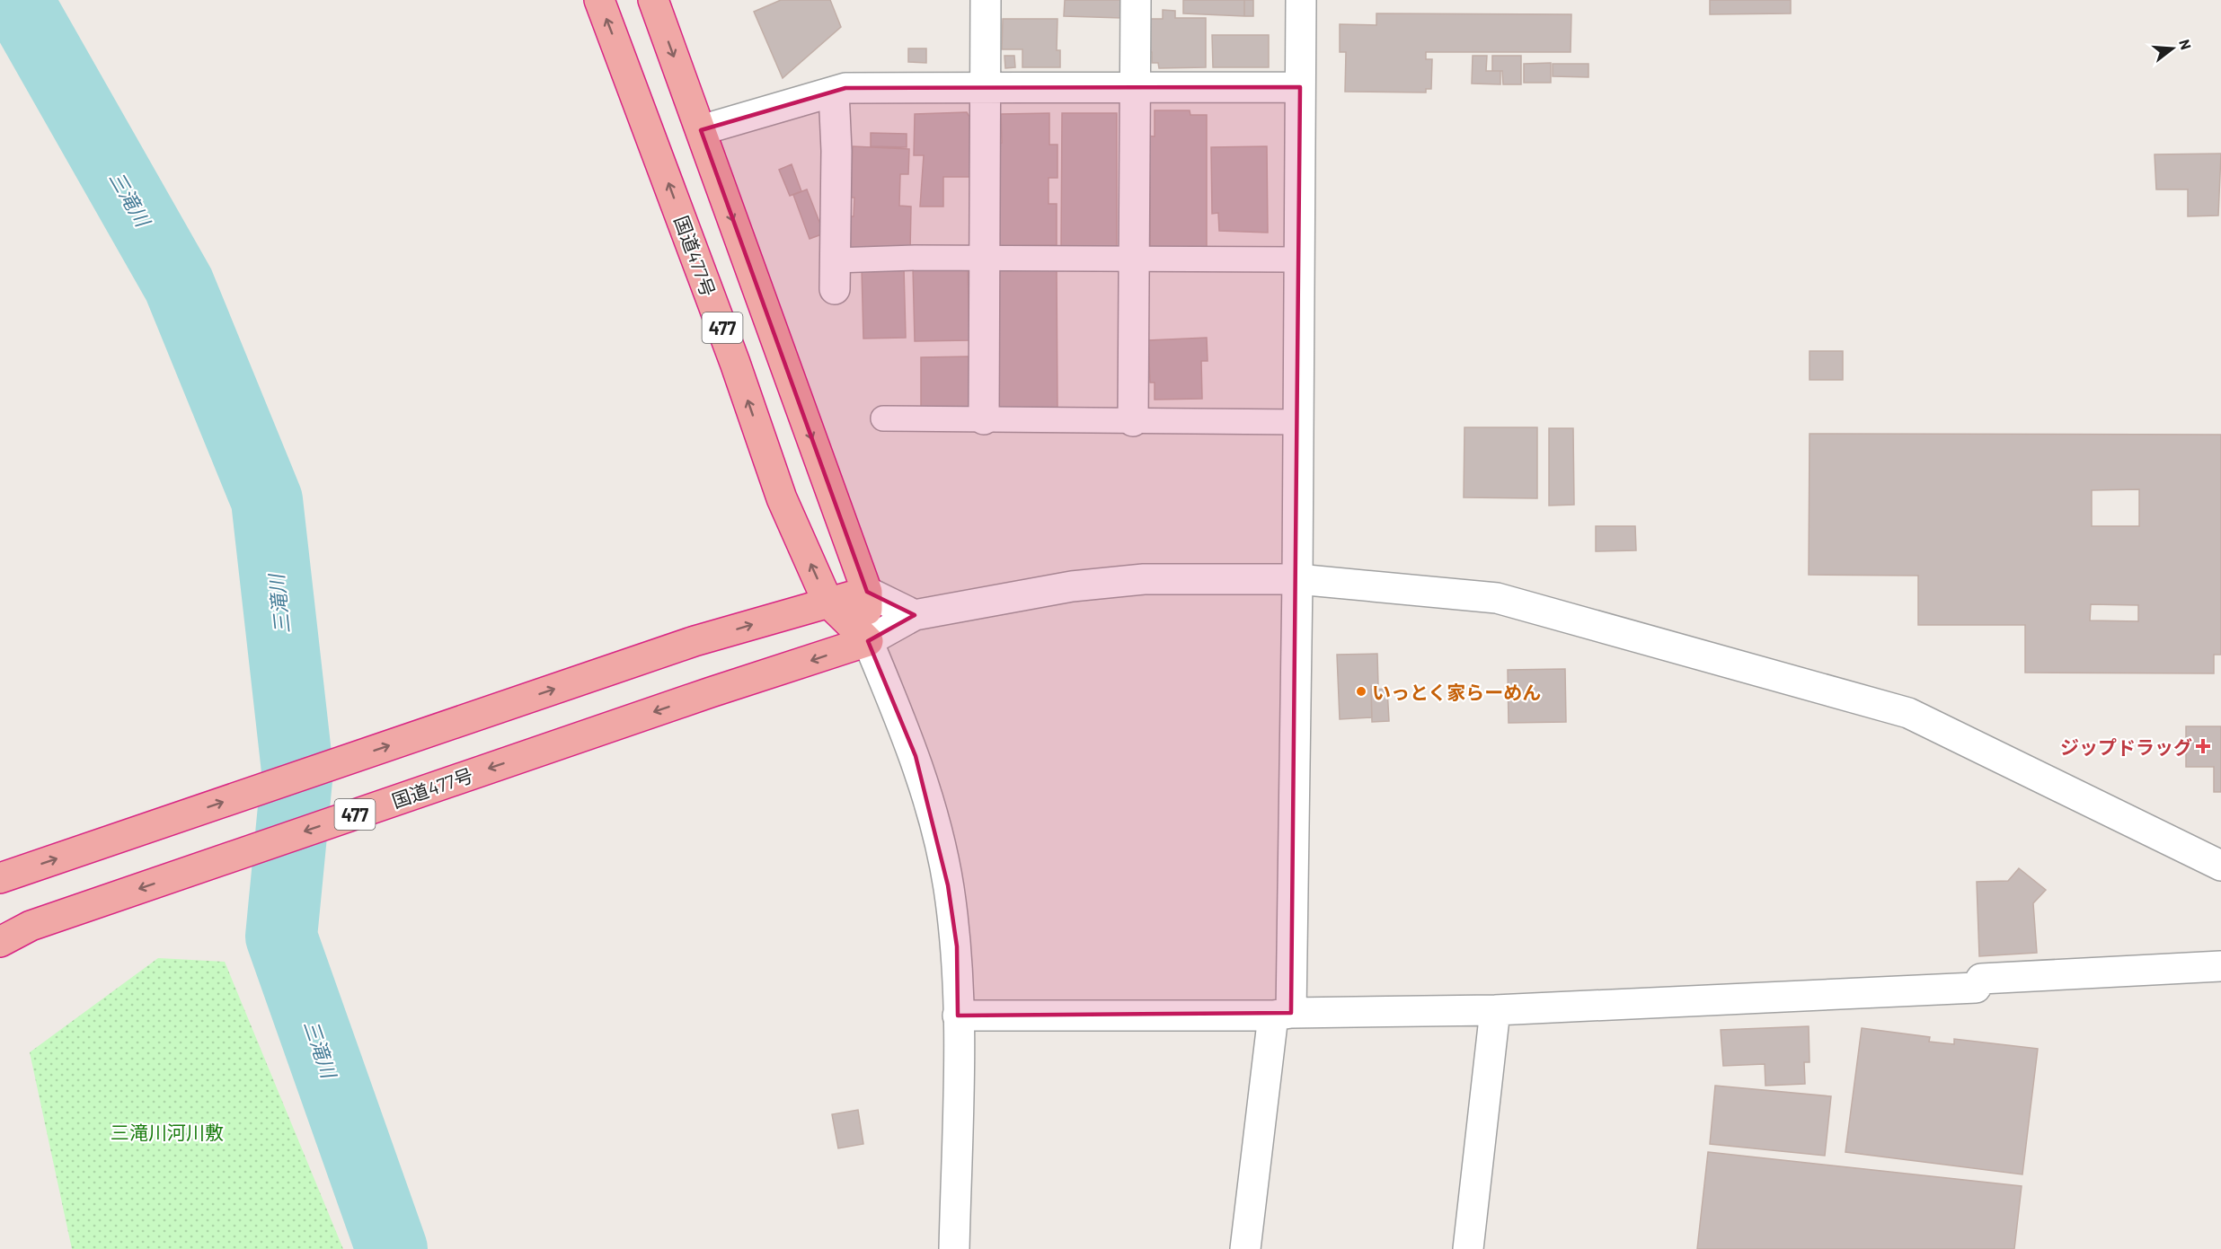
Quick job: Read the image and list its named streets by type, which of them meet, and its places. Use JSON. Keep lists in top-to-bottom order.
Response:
{
  "streets": {
    "highway": ["国道477号", "477"]
  },
  "crossings": [
    ["国道477号", "477"]
  ],
  "water": ["三滝川"],
  "parks": ["三滝川河川敷"],
  "places": {
    "other": ["いっとく家らーめん"],
    "health": ["ジップドラッグ"]
  },
  "north": "right"
}
